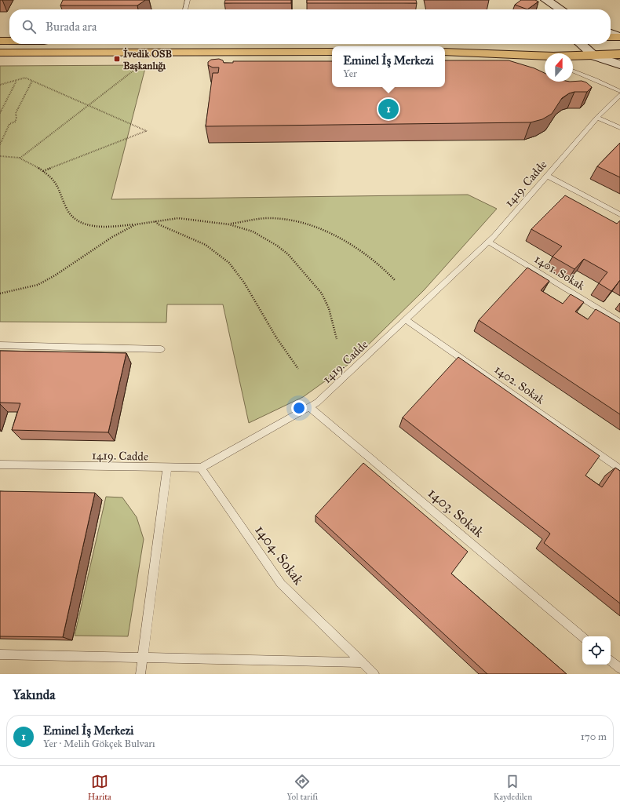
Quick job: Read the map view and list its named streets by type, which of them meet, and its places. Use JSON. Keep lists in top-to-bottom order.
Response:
{
  "streets": {
    "lane": [
      "1419. Cadde",
      "1401. Sokak",
      "1402. Sokak",
      "1403. Sokak",
      "1404. Sokak"
    ]
  },
  "crossings": [
    ["1419. Cadde", "1401. Sokak"],
    ["1419. Cadde", "1402. Sokak"],
    ["1419. Cadde", "1403. Sokak"],
    ["1419. Cadde", "1404. Sokak"]
  ],
  "places": {
    "transit": ["İvedik OSB Başkanlığı"]
  },
  "north": "top",
  "page": {
    "search": "Burada ara",
    "popup": ["Eminel İş Merkezi", "Yer"],
    "pins": "1",
    "heading": "Yakında",
    "list": [
      {
        "mark": "1",
        "name": "Eminel İş Merkezi",
        "note": "Yer · Melih Gökçek Bulvarı",
        "value": "170 m"
      }
    ],
    "nav": ["Harita", "Yol tarifi", "Kaydedilen"]
  }
}
